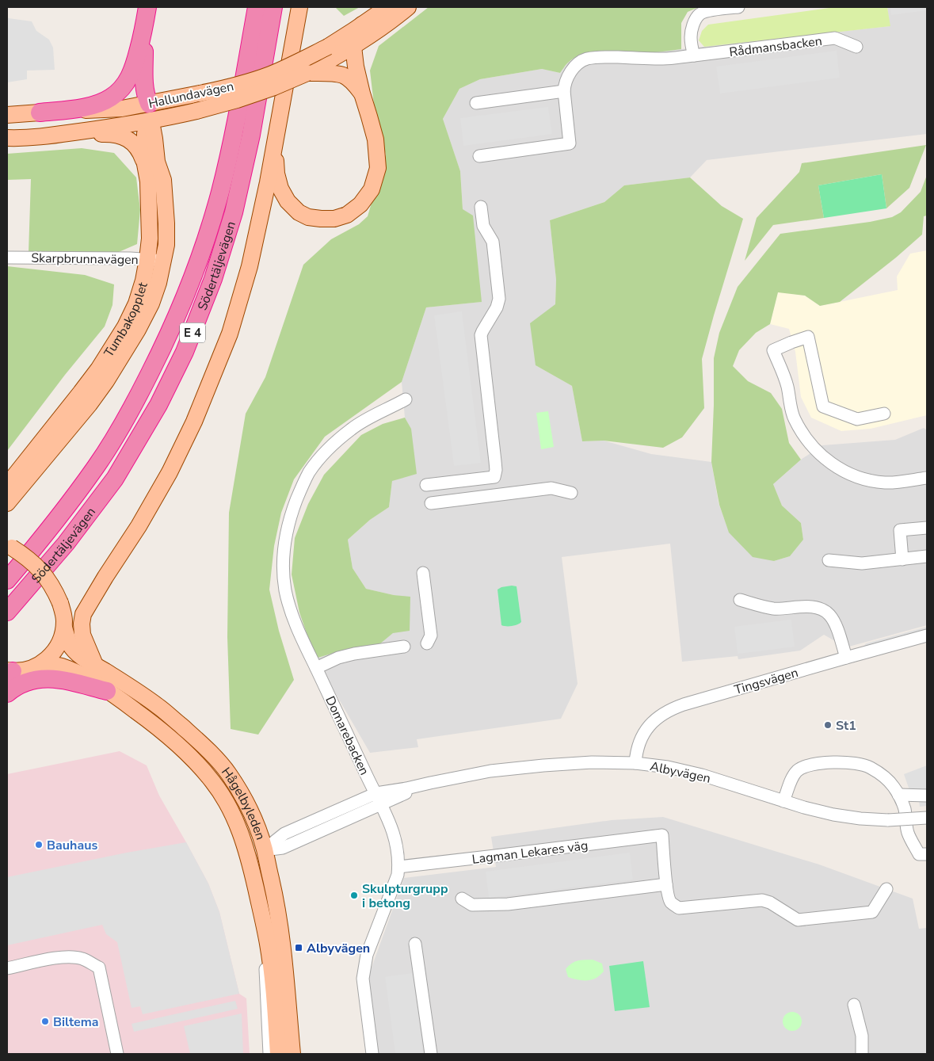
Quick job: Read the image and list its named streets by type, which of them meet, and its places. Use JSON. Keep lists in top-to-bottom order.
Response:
{
  "streets": {
    "highway": ["Södertäljevägen", "E 4"],
    "main road": ["Hallundavägen", "Tumbakopplet", "Hågelbyleden"],
    "street": [
      "Rådmansbacken",
      "Skarpbrunnavägen",
      "Tingsvägen",
      "Domarebacken",
      "Albyvägen",
      "Lagman Lekares väg"
    ]
  },
  "crossings": [
    ["Hallundavägen", "Tumbakopplet"],
    ["Skarpbrunnavägen", "Tumbakopplet"],
    ["Tingsvägen", "Albyvägen"],
    ["Domarebacken", "Albyvägen"],
    ["Albyvägen", "Hågelbyleden"]
  ],
  "places": {
    "other": [
      "St1",
      "Bauhaus",
      "Skulpturgrupp i betong",
      "Biltema"
    ],
    "transit": ["Albyvägen"]
  }
}
